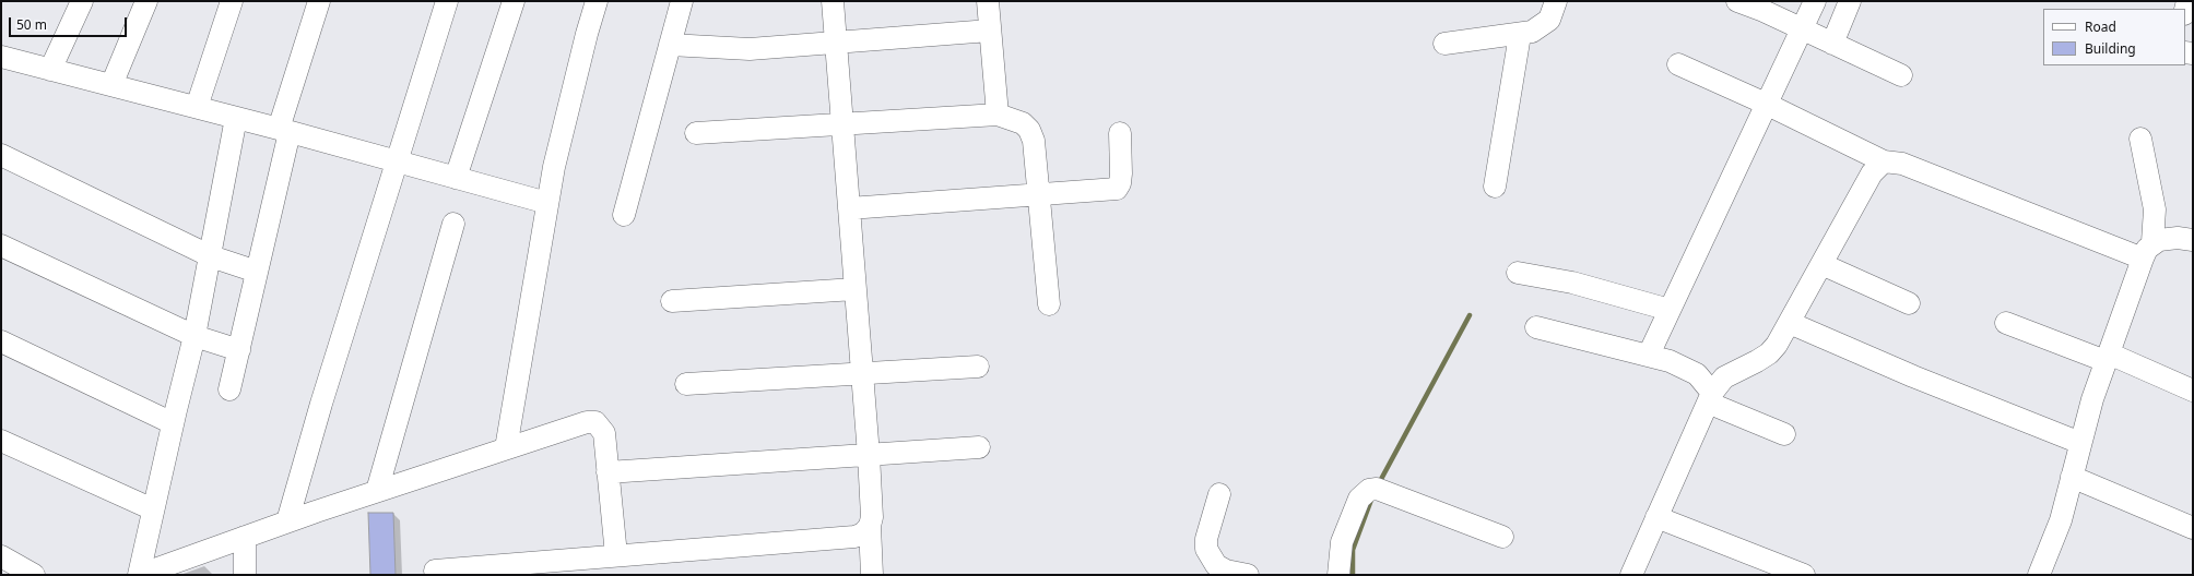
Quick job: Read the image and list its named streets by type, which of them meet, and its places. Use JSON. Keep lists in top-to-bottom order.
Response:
{
  "legend": ["Road", "Building"],
  "scale_bar": "50 m"
}
